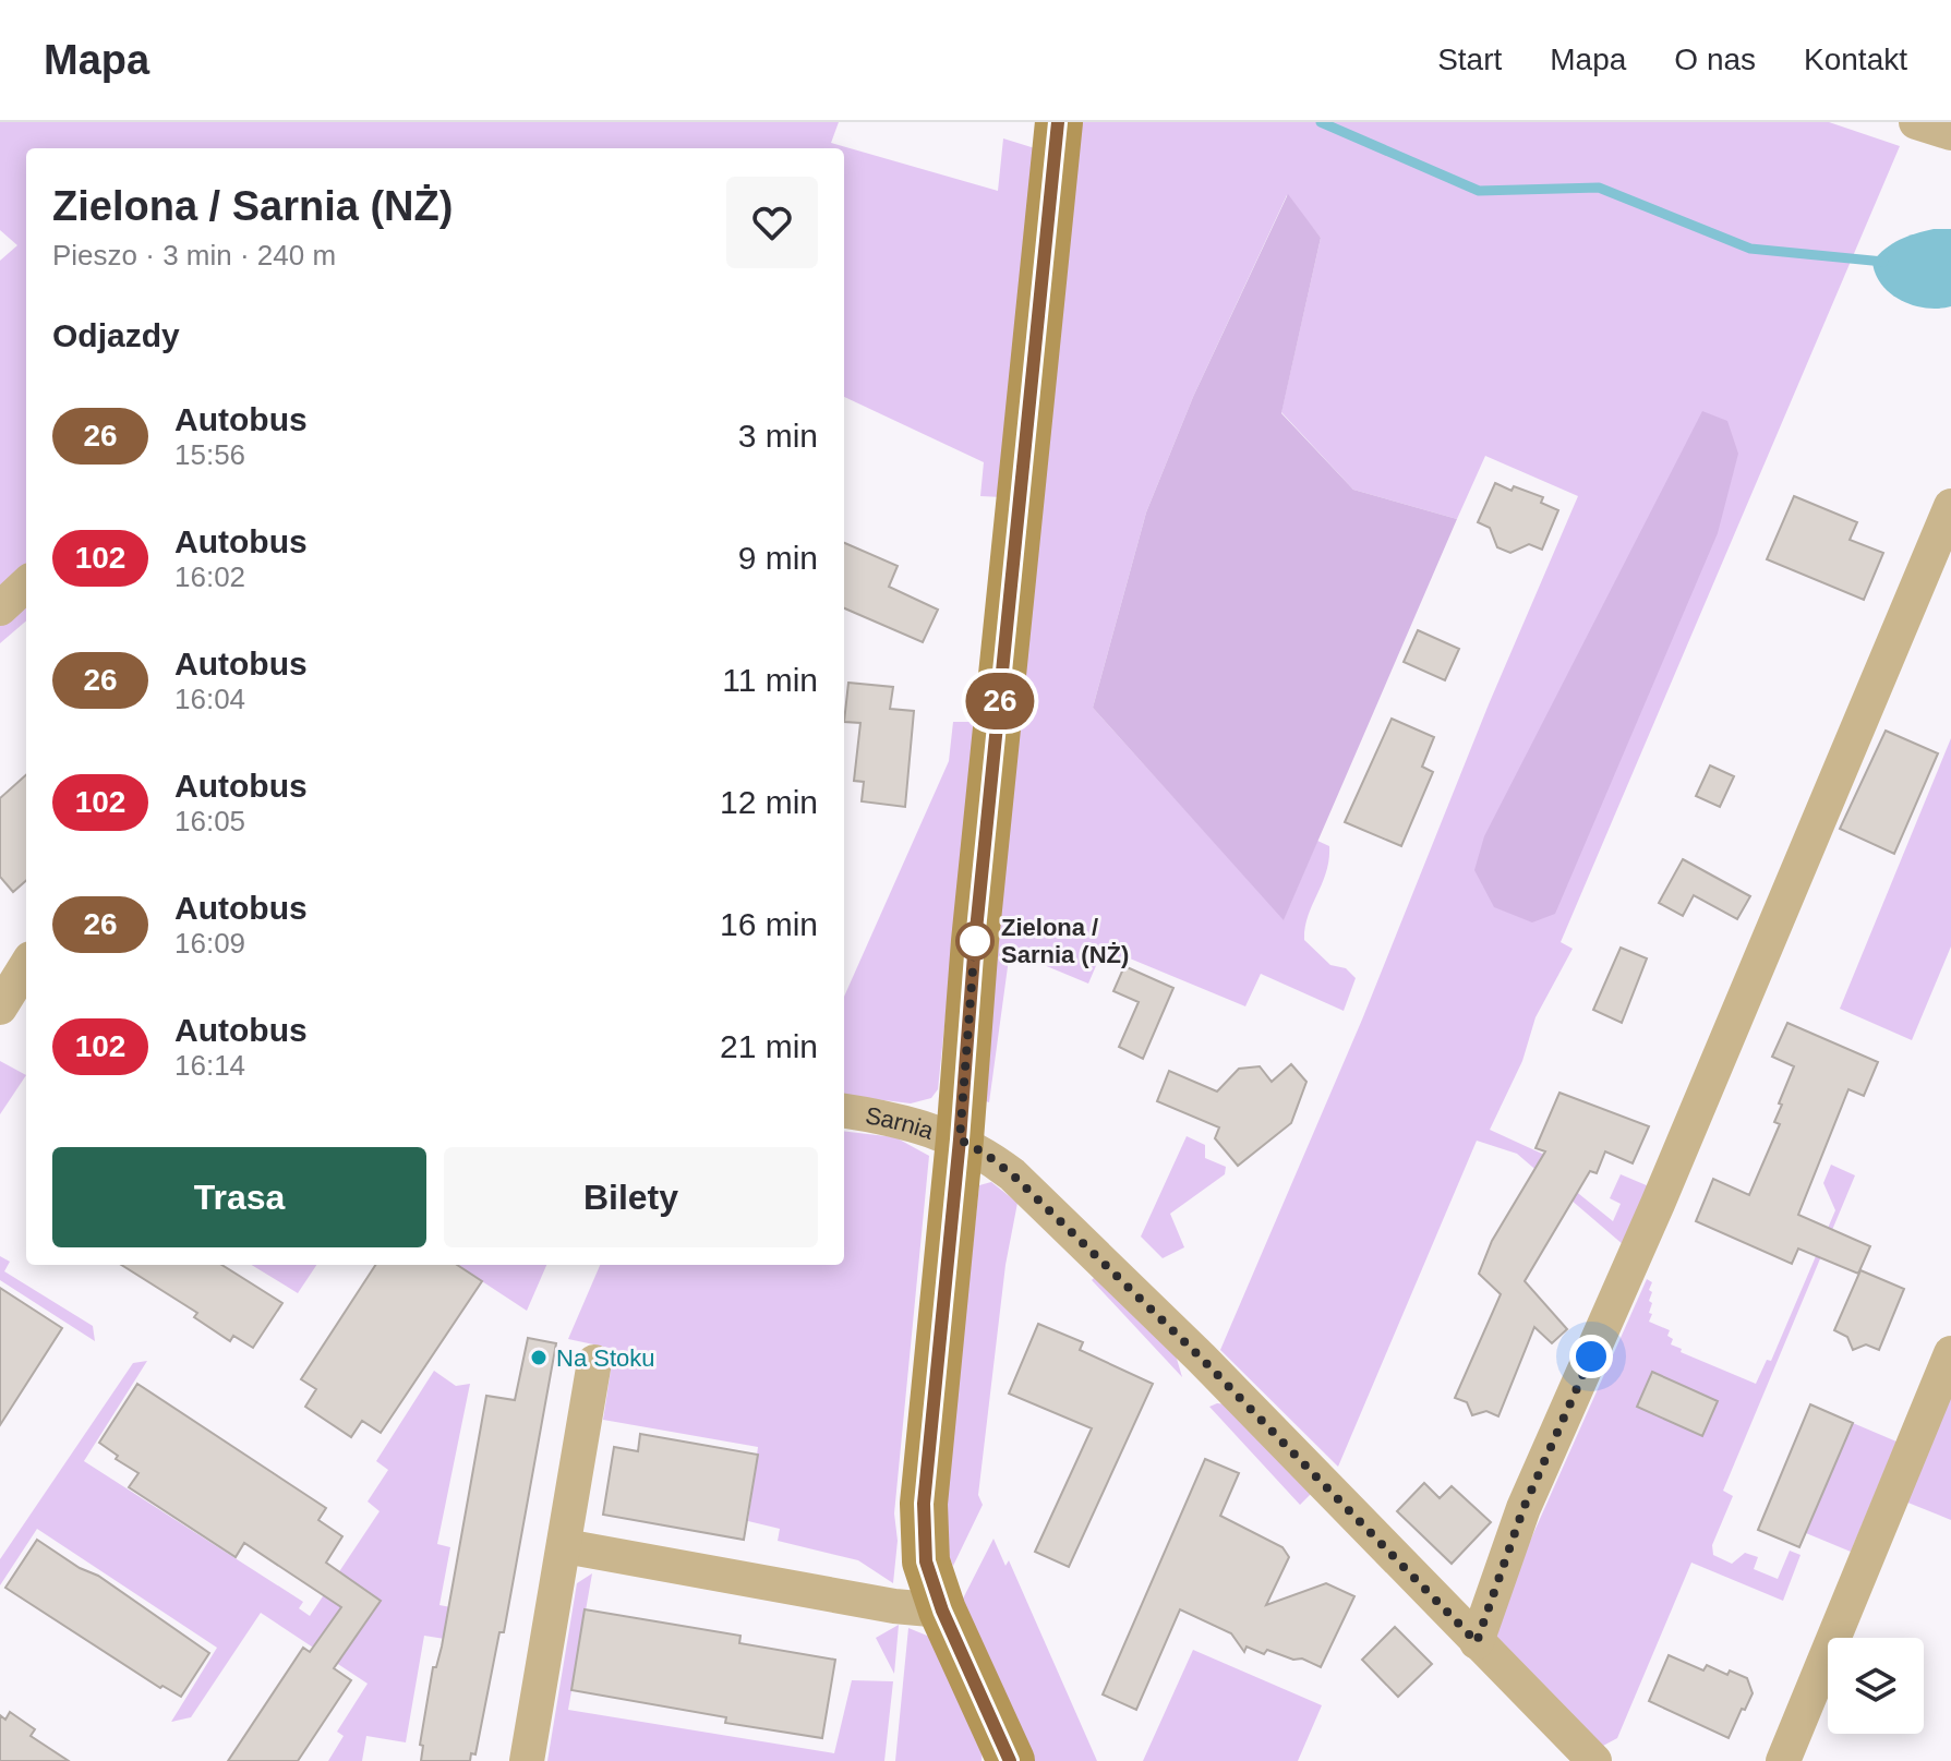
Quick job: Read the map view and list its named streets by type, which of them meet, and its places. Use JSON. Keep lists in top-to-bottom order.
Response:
{
  "streets": {
    "street": ["Sarnia"]
  },
  "places": ["Zielona / Sarnia (NŻ)", "Na Stoku"],
  "lines": ["bus line 26"],
  "page": {
    "header": "Mapa",
    "nav": [
      "Start",
      "Mapa",
      "O nas",
      "Kontakt"
    ],
    "on_map": "26",
    "heading": [
      ["Zielona / Sarnia (NŻ)", "Pieszo · 3 min · 240 m"],
      "Odjazdy"
    ],
    "list": [
      {
        "mark": "26",
        "name": "Autobus",
        "note": "15:56",
        "value": "3 min"
      },
      {
        "mark": "102",
        "name": "Autobus",
        "note": "16:02",
        "value": "9 min"
      },
      {
        "mark": "26",
        "name": "Autobus",
        "note": "16:04",
        "value": "11 min"
      },
      {
        "mark": "102",
        "name": "Autobus",
        "note": "16:05",
        "value": "12 min"
      },
      {
        "mark": "26",
        "name": "Autobus",
        "note": "16:09",
        "value": "16 min"
      },
      {
        "mark": "102",
        "name": "Autobus",
        "note": "16:14",
        "value": "21 min"
      }
    ],
    "buttons": ["Trasa", "Bilety"]
  }
}
